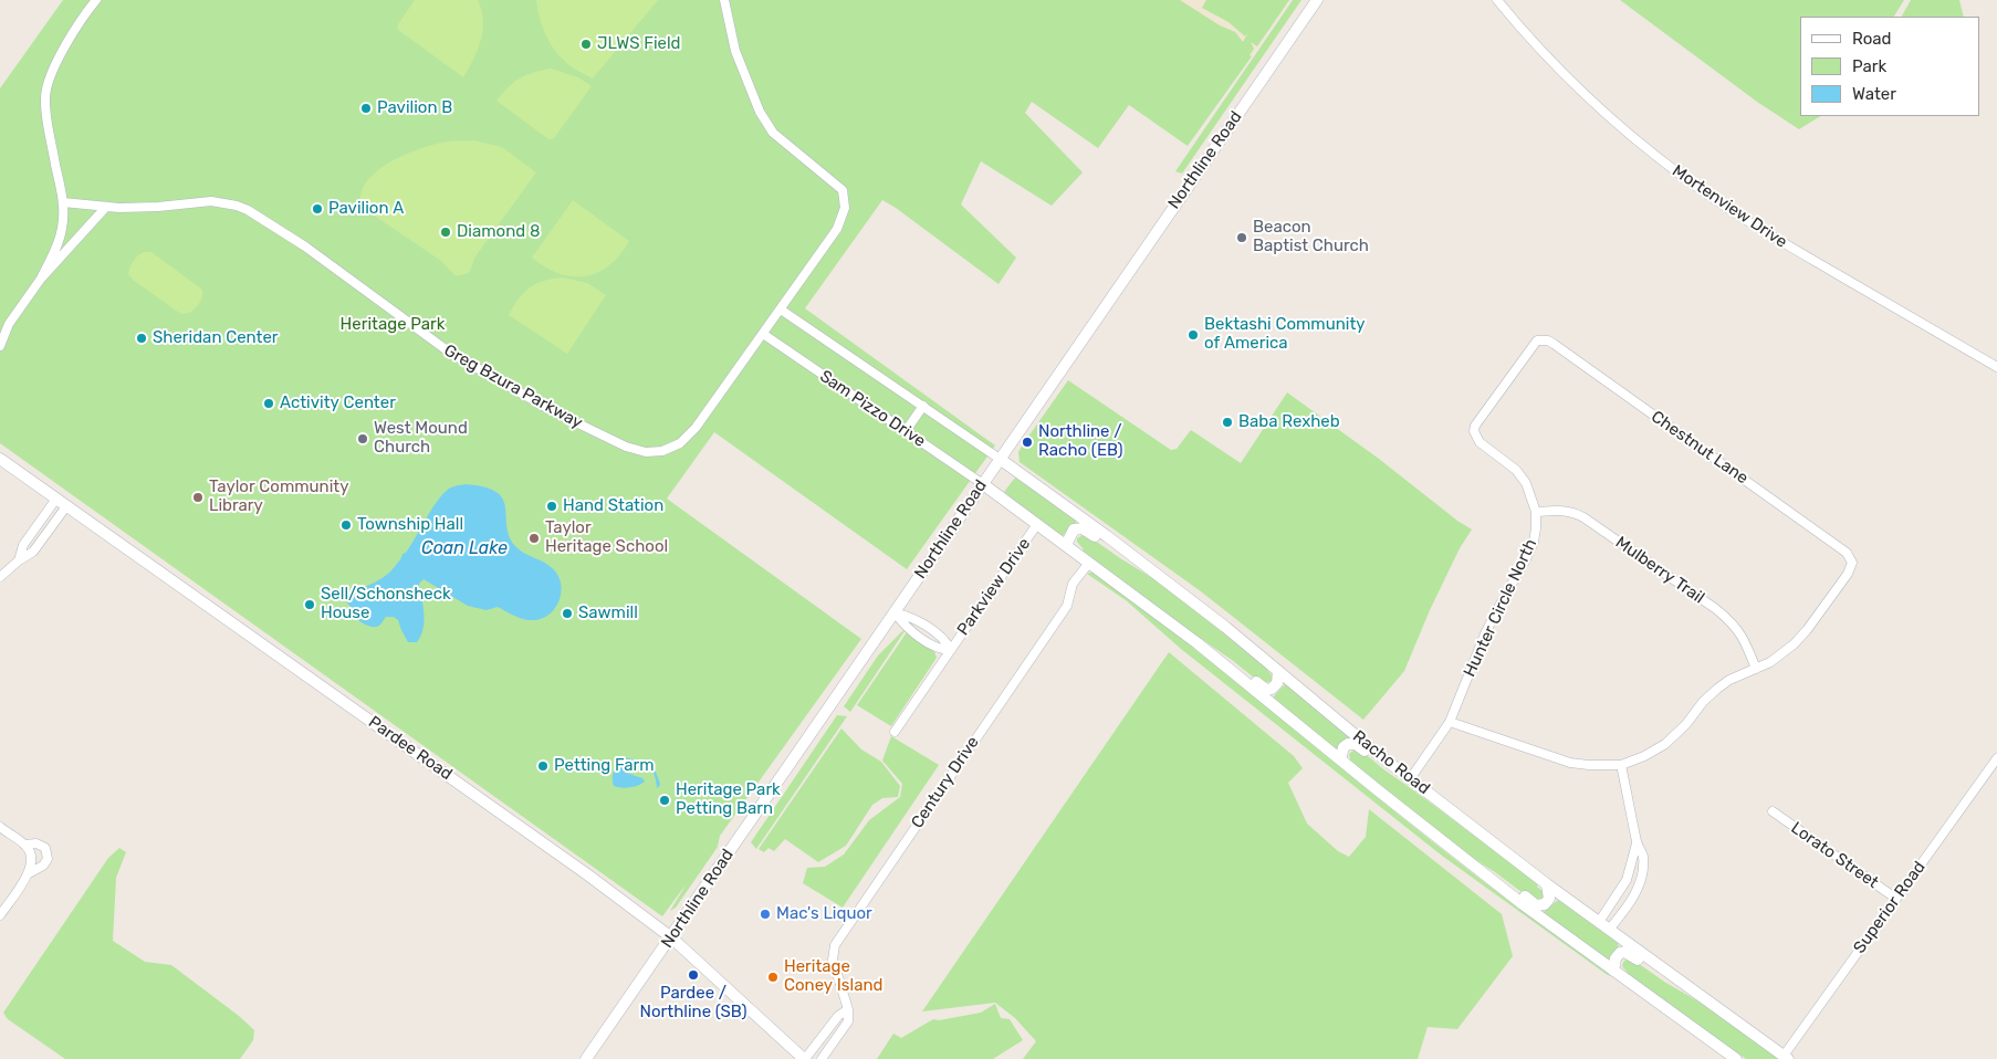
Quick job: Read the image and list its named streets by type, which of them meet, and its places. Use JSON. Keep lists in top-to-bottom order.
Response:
{
  "streets": {
    "street": [
      "Northline Road",
      "Mortenview Drive",
      "Greg Bzura Parkway",
      "Sam Pizzo Drive",
      "Chestnut Lane",
      "Mulberry Trail",
      "Parkview Drive",
      "Hunter Circle North",
      "Pardee Road",
      "Racho Road",
      "Century Drive",
      "Lorato Street",
      "Superior Road"
    ]
  },
  "crossings": [
    ["Northline Road", "Sam Pizzo Drive"],
    ["Northline Road", "Parkview Drive"],
    ["Northline Road", "Pardee Road"],
    ["Northline Road", "Racho Road"],
    ["Greg Bzura Parkway", "Sam Pizzo Drive"],
    ["Sam Pizzo Drive", "Racho Road"],
    ["Chestnut Lane", "Mulberry Trail"],
    ["Chestnut Lane", "Hunter Circle North"],
    ["Mulberry Trail", "Hunter Circle North"],
    ["Parkview Drive", "Racho Road"],
    ["Hunter Circle North", "Racho Road"],
    ["Racho Road", "Century Drive"],
    ["Racho Road", "Superior Road"],
    ["Lorato Street", "Superior Road"]
  ],
  "water": ["Coan Lake"],
  "parks": ["Heritage Park"],
  "places": [
    "JLWS Field",
    "Pavilion B",
    "Pavilion A",
    "Diamond 8",
    "Beacon Baptist Church",
    "Bektashi Community of America",
    "Sheridan Center",
    "Activity Center",
    "Baba Rexheb",
    "West Mound Church",
    "Northline / Racho (EB)",
    "Taylor Community Library",
    "Hand Station",
    "Township Hall",
    "Taylor Heritage School",
    "Sell/Schonsheck House",
    "Sawmill",
    "Petting Farm",
    "Heritage Park Petting Barn",
    "Mac's Liquor",
    "Pardee / Northline (SB)",
    "Heritage Coney Island"
  ],
  "legend": ["Road", "Park", "Water"]
}
